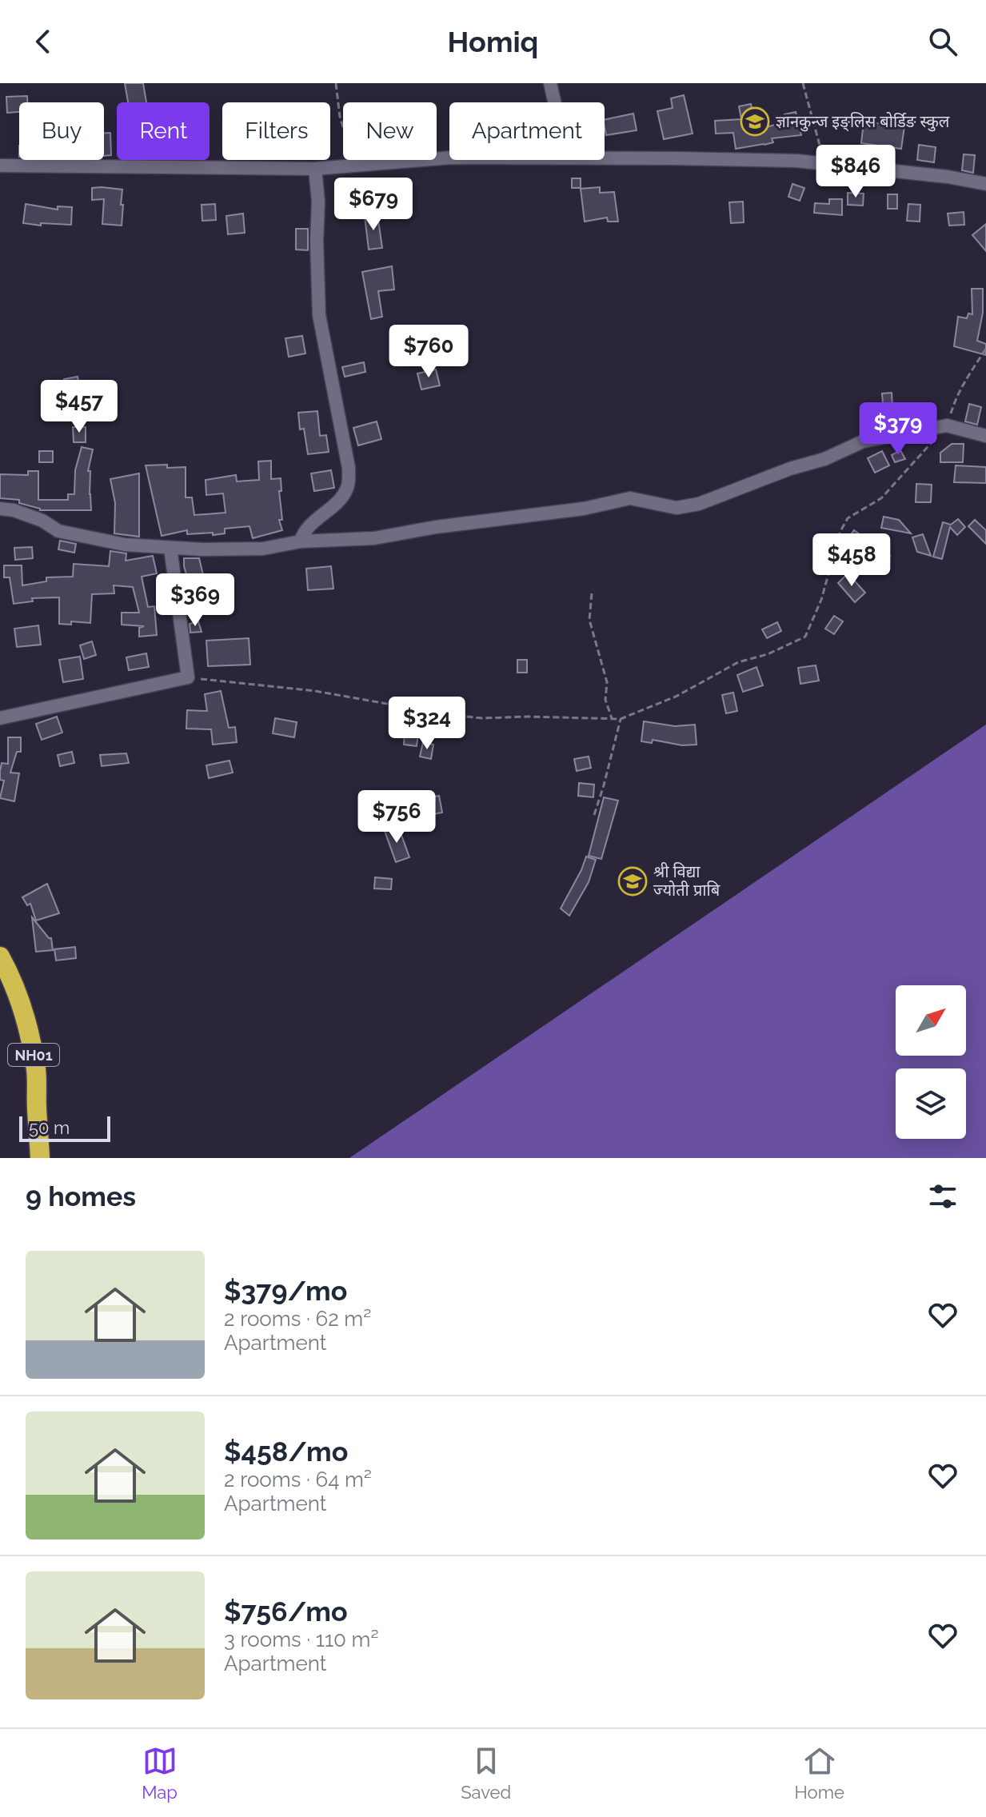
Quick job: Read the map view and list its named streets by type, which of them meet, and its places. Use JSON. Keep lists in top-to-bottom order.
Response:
{
  "streets": {
    "highway": ["NH01"]
  },
  "places": {
    "school or university": ["ज्ञानकुन्ज इङ्लिस बोर्डिङ स्कुल", "श्री विद्या ज्योती प्राबि"]
  },
  "scale_bar": "50 m",
  "north": "top right",
  "page": {
    "header": "Homiq",
    "chip": [
      "Buy",
      "Rent",
      "Filters",
      "New",
      "Apartment"
    ],
    "price": [
      "$846",
      "$679",
      "$760",
      "$457",
      "$379",
      "$458",
      "$369",
      "$324",
      "$756"
    ],
    "scale": "50 m",
    "heading": "9 homes",
    "list": [
      {
        "name": "$379/mo",
        "note": "2 rooms · 62 m² · Apartment"
      },
      {
        "name": "$458/mo",
        "note": "2 rooms · 64 m² · Apartment"
      },
      {
        "name": "$756/mo",
        "note": "3 rooms · 110 m² · Apartment"
      }
    ],
    "tabs": ["Map", "Saved", "Home"]
  }
}
